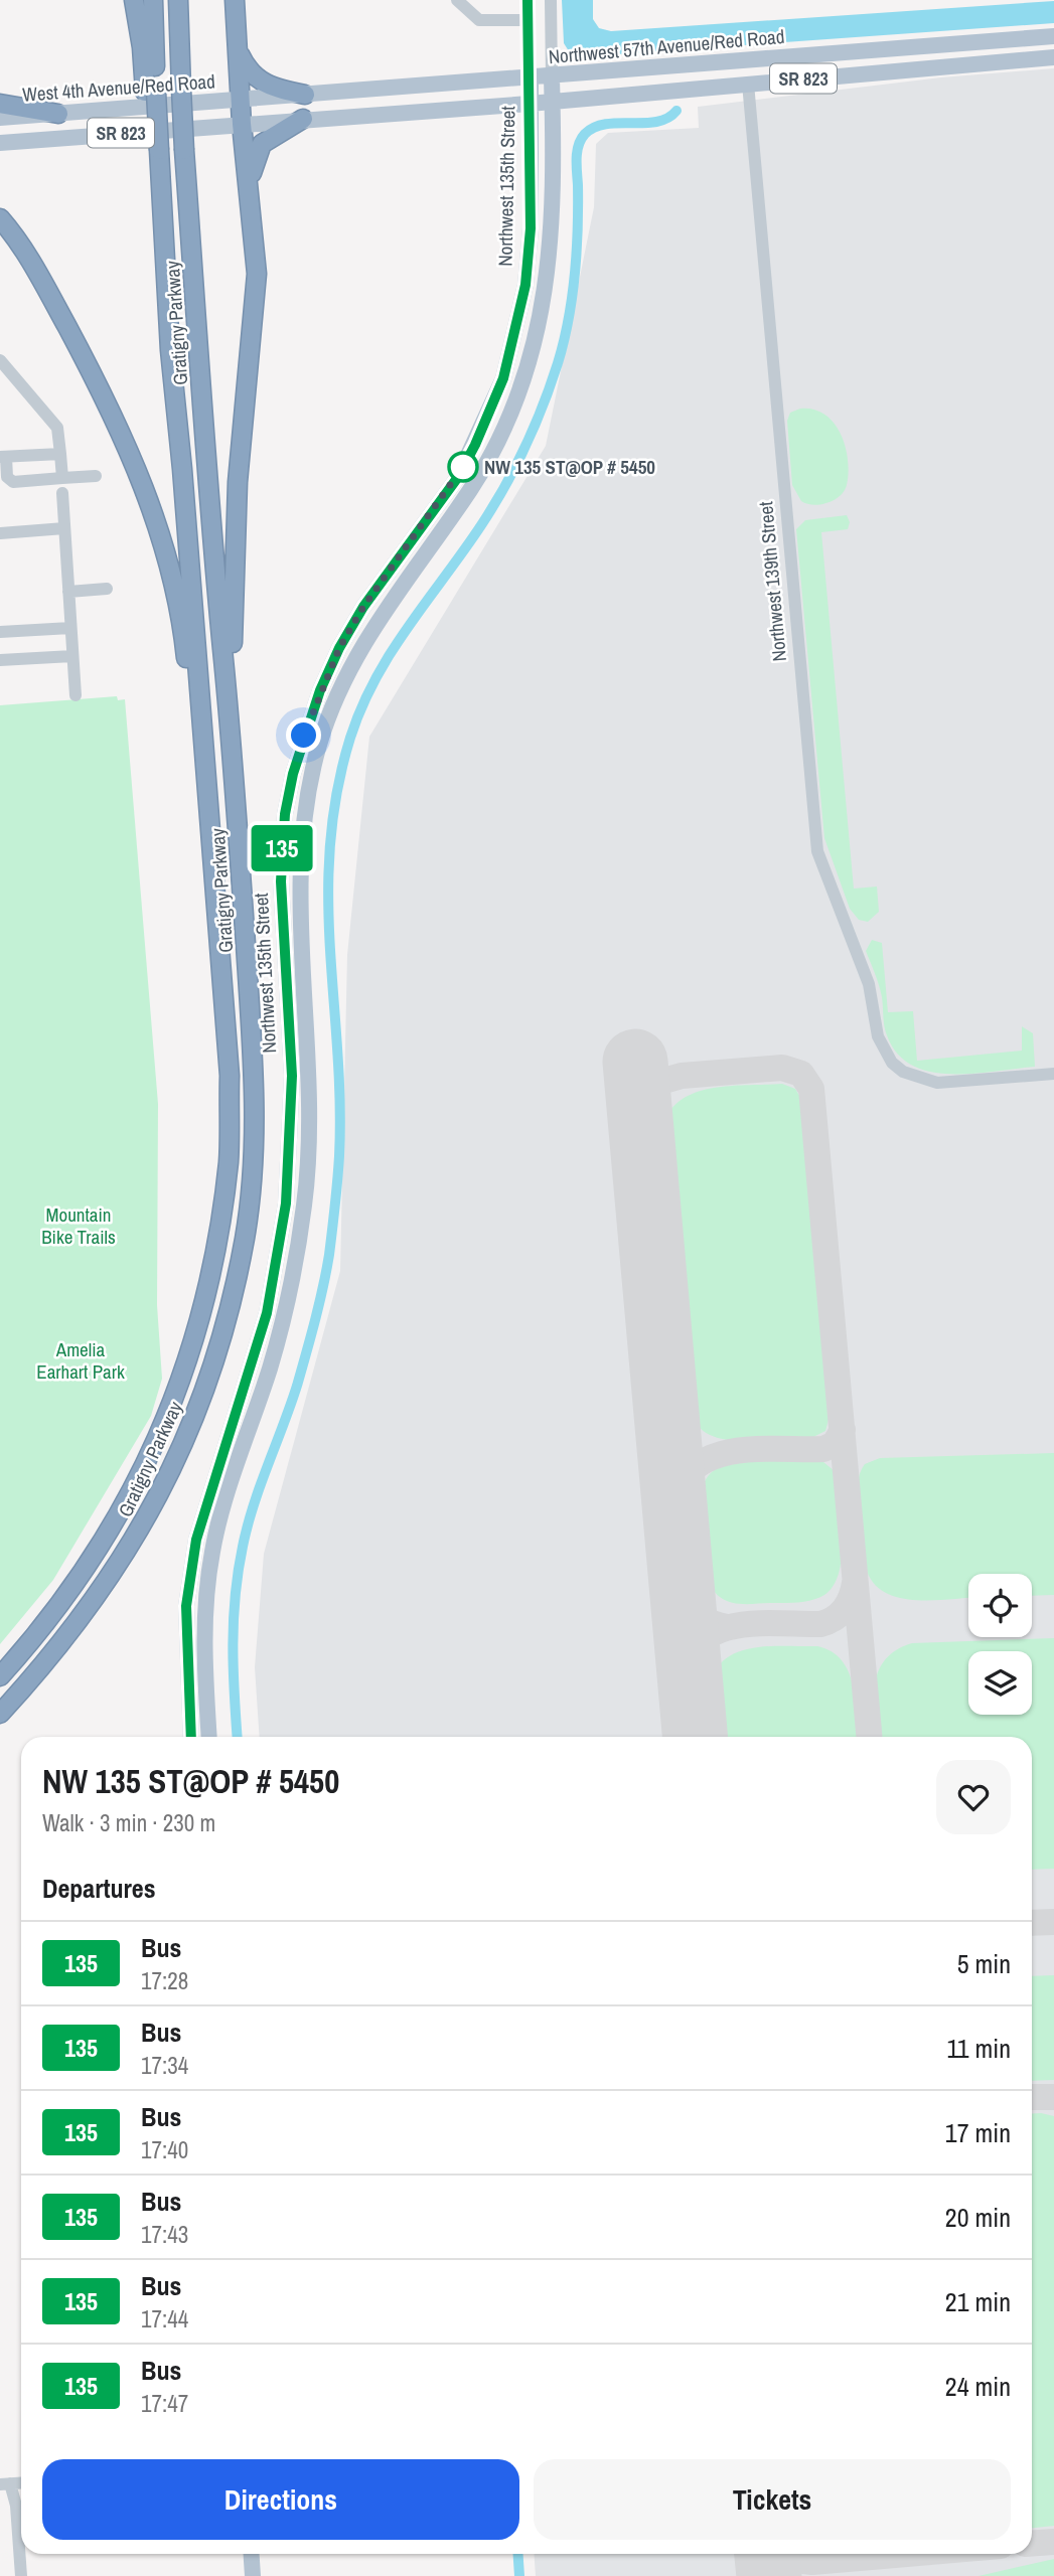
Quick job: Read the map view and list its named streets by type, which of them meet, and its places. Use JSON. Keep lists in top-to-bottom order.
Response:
{
  "streets": {
    "highway": ["Gratigny Parkway"],
    "main road": [
      "Northwest 57th Avenue/Red Road",
      "SR 823",
      "West 4th Avenue/Red Road",
      "Northwest 135th Street"
    ],
    "street": ["Northwest 139th Street"]
  },
  "crossings": [
    ["Northwest 57th Avenue/Red Road", "West 4th Avenue/Red Road"],
    ["Northwest 57th Avenue/Red Road", "Northwest 135th Street"],
    ["SR 823", "Northwest 135th Street"],
    ["SR 823", "Northwest 139th Street"]
  ],
  "parks": ["Mountain Bike Trails", "Amelia Earhart Park"],
  "places": ["NW 135 ST@OP # 5450"],
  "lines": ["bus line 135"],
  "page": {
    "on_map": "135",
    "heading": [
      ["NW 135 ST@OP # 5450", "Walk · 3 min · 230 m"],
      "Departures"
    ],
    "list": [
      {
        "mark": "135",
        "name": "Bus",
        "note": "17:28",
        "value": "5 min"
      },
      {
        "mark": "135",
        "name": "Bus",
        "note": "17:34",
        "value": "11 min"
      },
      {
        "mark": "135",
        "name": "Bus",
        "note": "17:40",
        "value": "17 min"
      },
      {
        "mark": "135",
        "name": "Bus",
        "note": "17:43",
        "value": "20 min"
      },
      {
        "mark": "135",
        "name": "Bus",
        "note": "17:44",
        "value": "21 min"
      },
      {
        "mark": "135",
        "name": "Bus",
        "note": "17:47",
        "value": "24 min"
      }
    ],
    "buttons": ["Directions", "Tickets"]
  }
}
